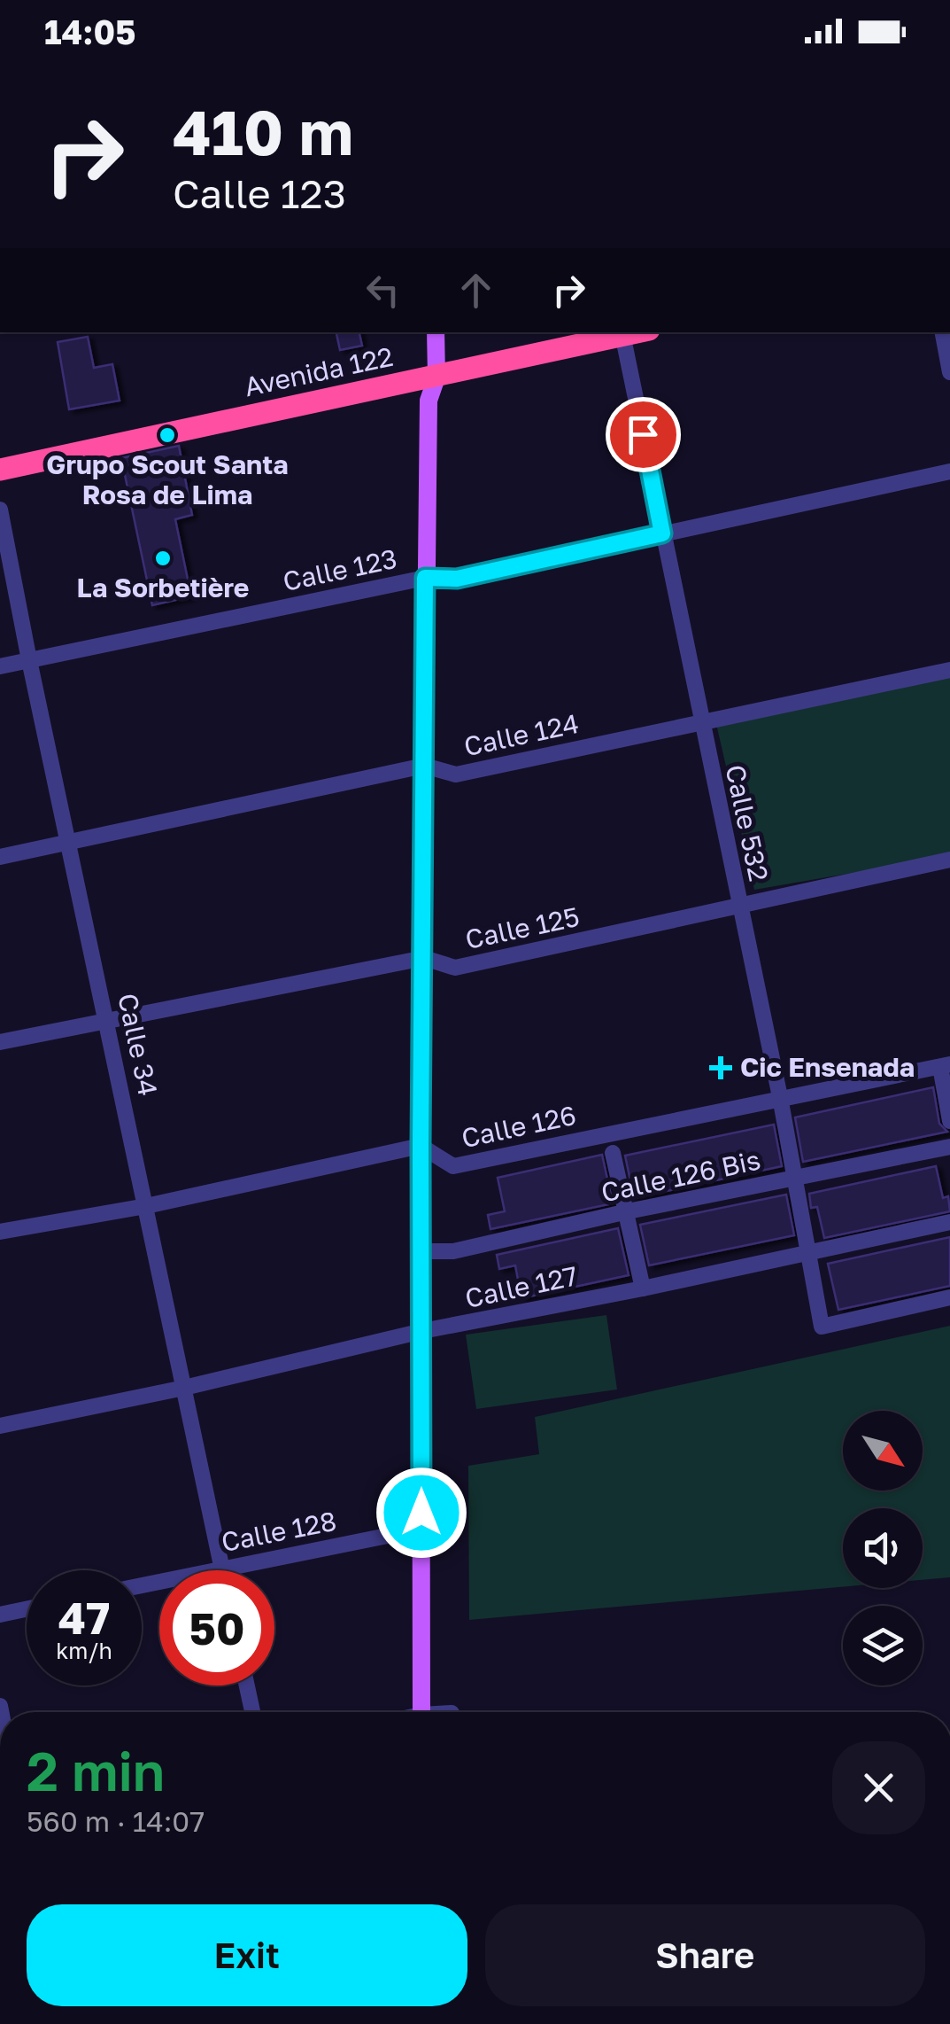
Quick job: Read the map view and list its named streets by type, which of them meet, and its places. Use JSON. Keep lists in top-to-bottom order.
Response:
{
  "streets": {
    "highway": ["Avenida 122"],
    "street": [
      "Calle 123",
      "Calle 124",
      "Calle 532",
      "Calle 125",
      "Calle 34",
      "Calle 126",
      "Calle 126 Bis",
      "Calle 127",
      "Calle 128"
    ]
  },
  "crossings": [
    ["Avenida 122", "Calle 532"],
    ["Calle 123", "Calle 532"],
    ["Calle 123", "Calle 34"],
    ["Calle 124", "Calle 532"],
    ["Calle 124", "Calle 34"],
    ["Calle 532", "Calle 125"],
    ["Calle 532", "Calle 126"],
    ["Calle 532", "Calle 126 Bis"],
    ["Calle 532", "Calle 127"],
    ["Calle 125", "Calle 34"],
    ["Calle 34", "Calle 127"],
    ["Calle 34", "Calle 128"]
  ],
  "places": {
    "other": ["Grupo Scout Santa Rosa de Lima", "La Sorbetière"],
    "health": ["Cic Ensenada"]
  },
  "north": "bottom right",
  "page": {
    "status": "14:05",
    "turn": ["410 m", "Calle 123"],
    "speed": "47 km/h",
    "limit": "50",
    "heading": ["2 min", "560 m · 14:07"],
    "buttons": ["Exit", "Share"]
  }
}
